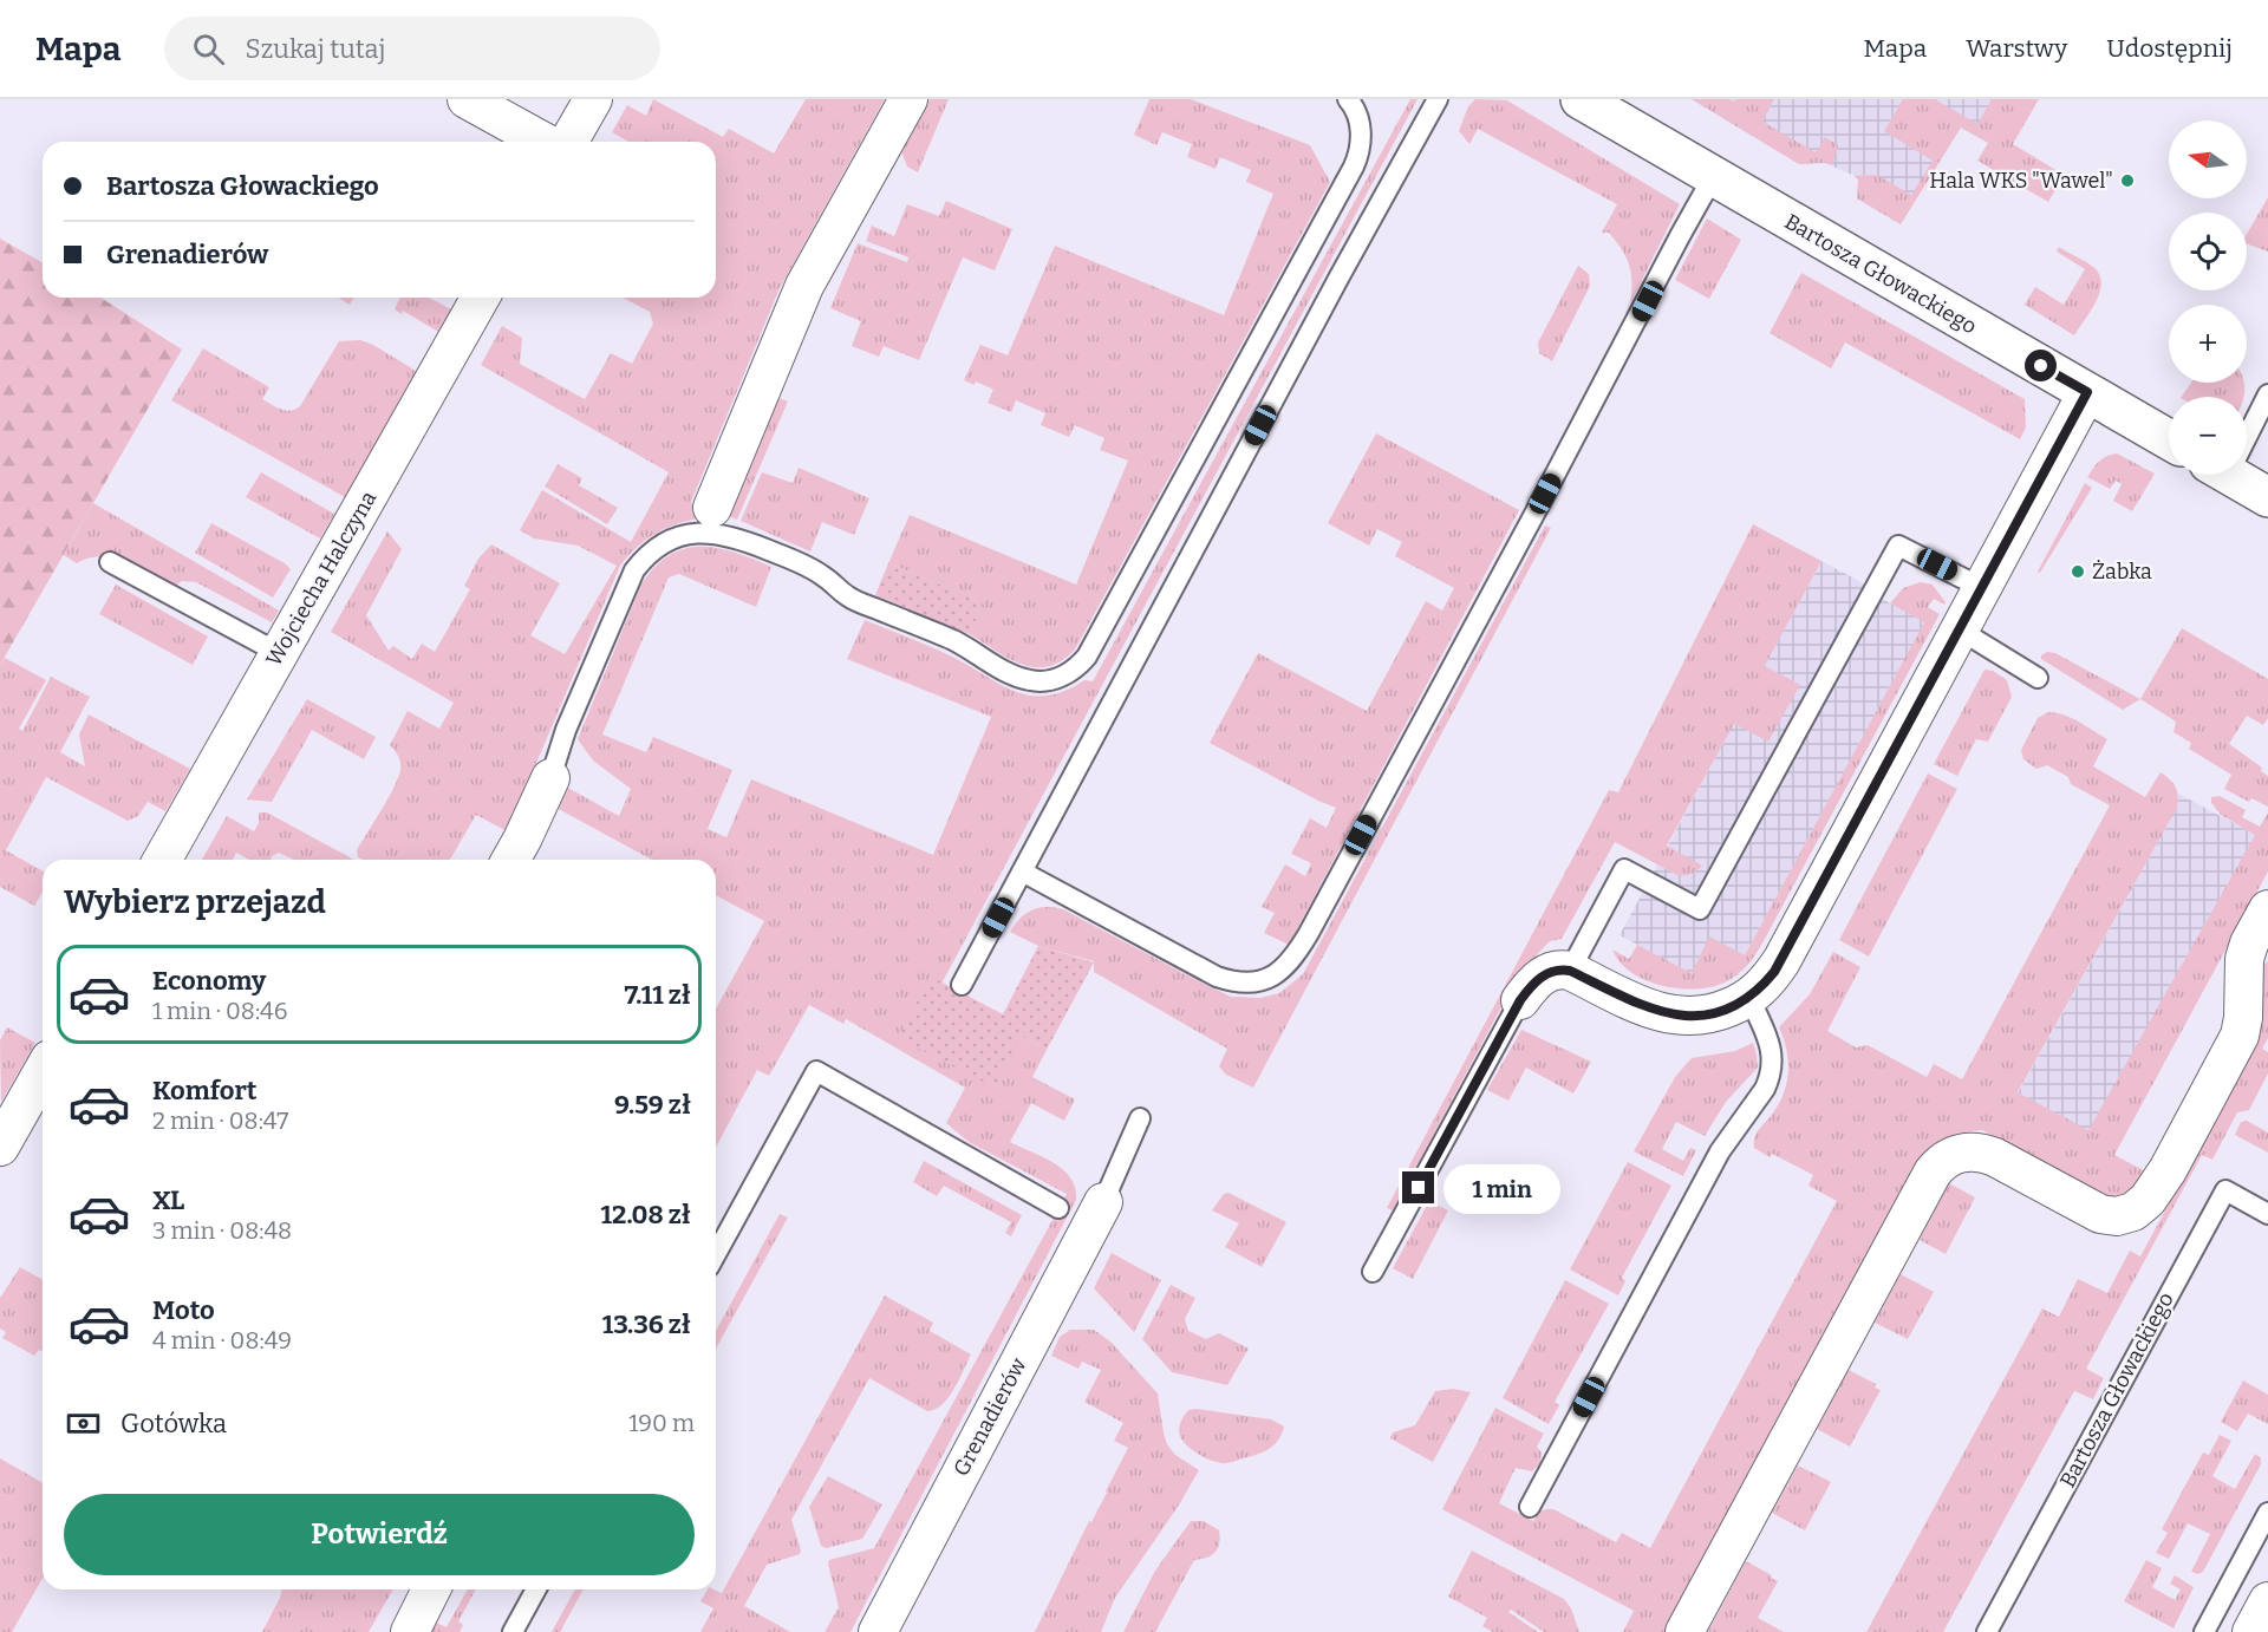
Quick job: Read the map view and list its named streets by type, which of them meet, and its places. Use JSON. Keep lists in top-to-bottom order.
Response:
{
  "streets": {
    "street": ["Bartosza Głowackiego", "Wojciecha Halczyna", "Grenadierów"]
  },
  "places": ["Hala WKS \"Wawel\"", "Żabka"],
  "north": "left",
  "page": {
    "header": "Mapa",
    "search": "Szukaj tutaj",
    "nav": ["Mapa", "Warstwy", "Udostępnij"],
    "map_buttons": ["+", "−"],
    "banner": ["Bartosza Głowackiego", "Grenadierów"],
    "heading": "Wybierz przejazd",
    "list": [
      {
        "name": "Economy",
        "note": "1 min · 08:46",
        "value": "7.11 zł"
      },
      {
        "name": "Komfort",
        "note": "2 min · 08:47",
        "value": "9.59 zł"
      },
      {
        "name": "XL",
        "note": "3 min · 08:48",
        "value": "12.08 zł"
      },
      {
        "name": "Moto",
        "note": "4 min · 08:49",
        "value": "13.36 zł"
      }
    ],
    "bubble": "1 min",
    "pay": ["Gotówka", "190 m"],
    "buttons": "Potwierdź"
  }
}
